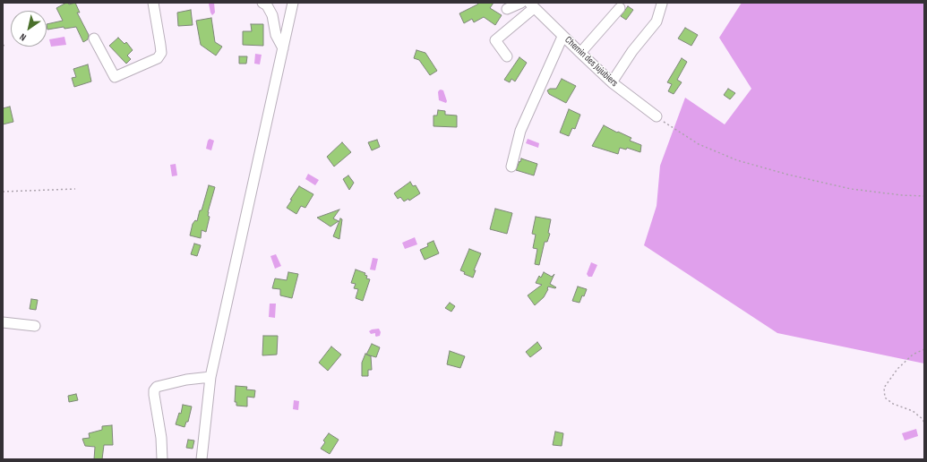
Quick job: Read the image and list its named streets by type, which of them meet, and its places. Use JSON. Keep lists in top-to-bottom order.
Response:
{
  "streets": {
    "street": ["Chemin des Jujubiers"]
  },
  "north": "bottom left"
}
